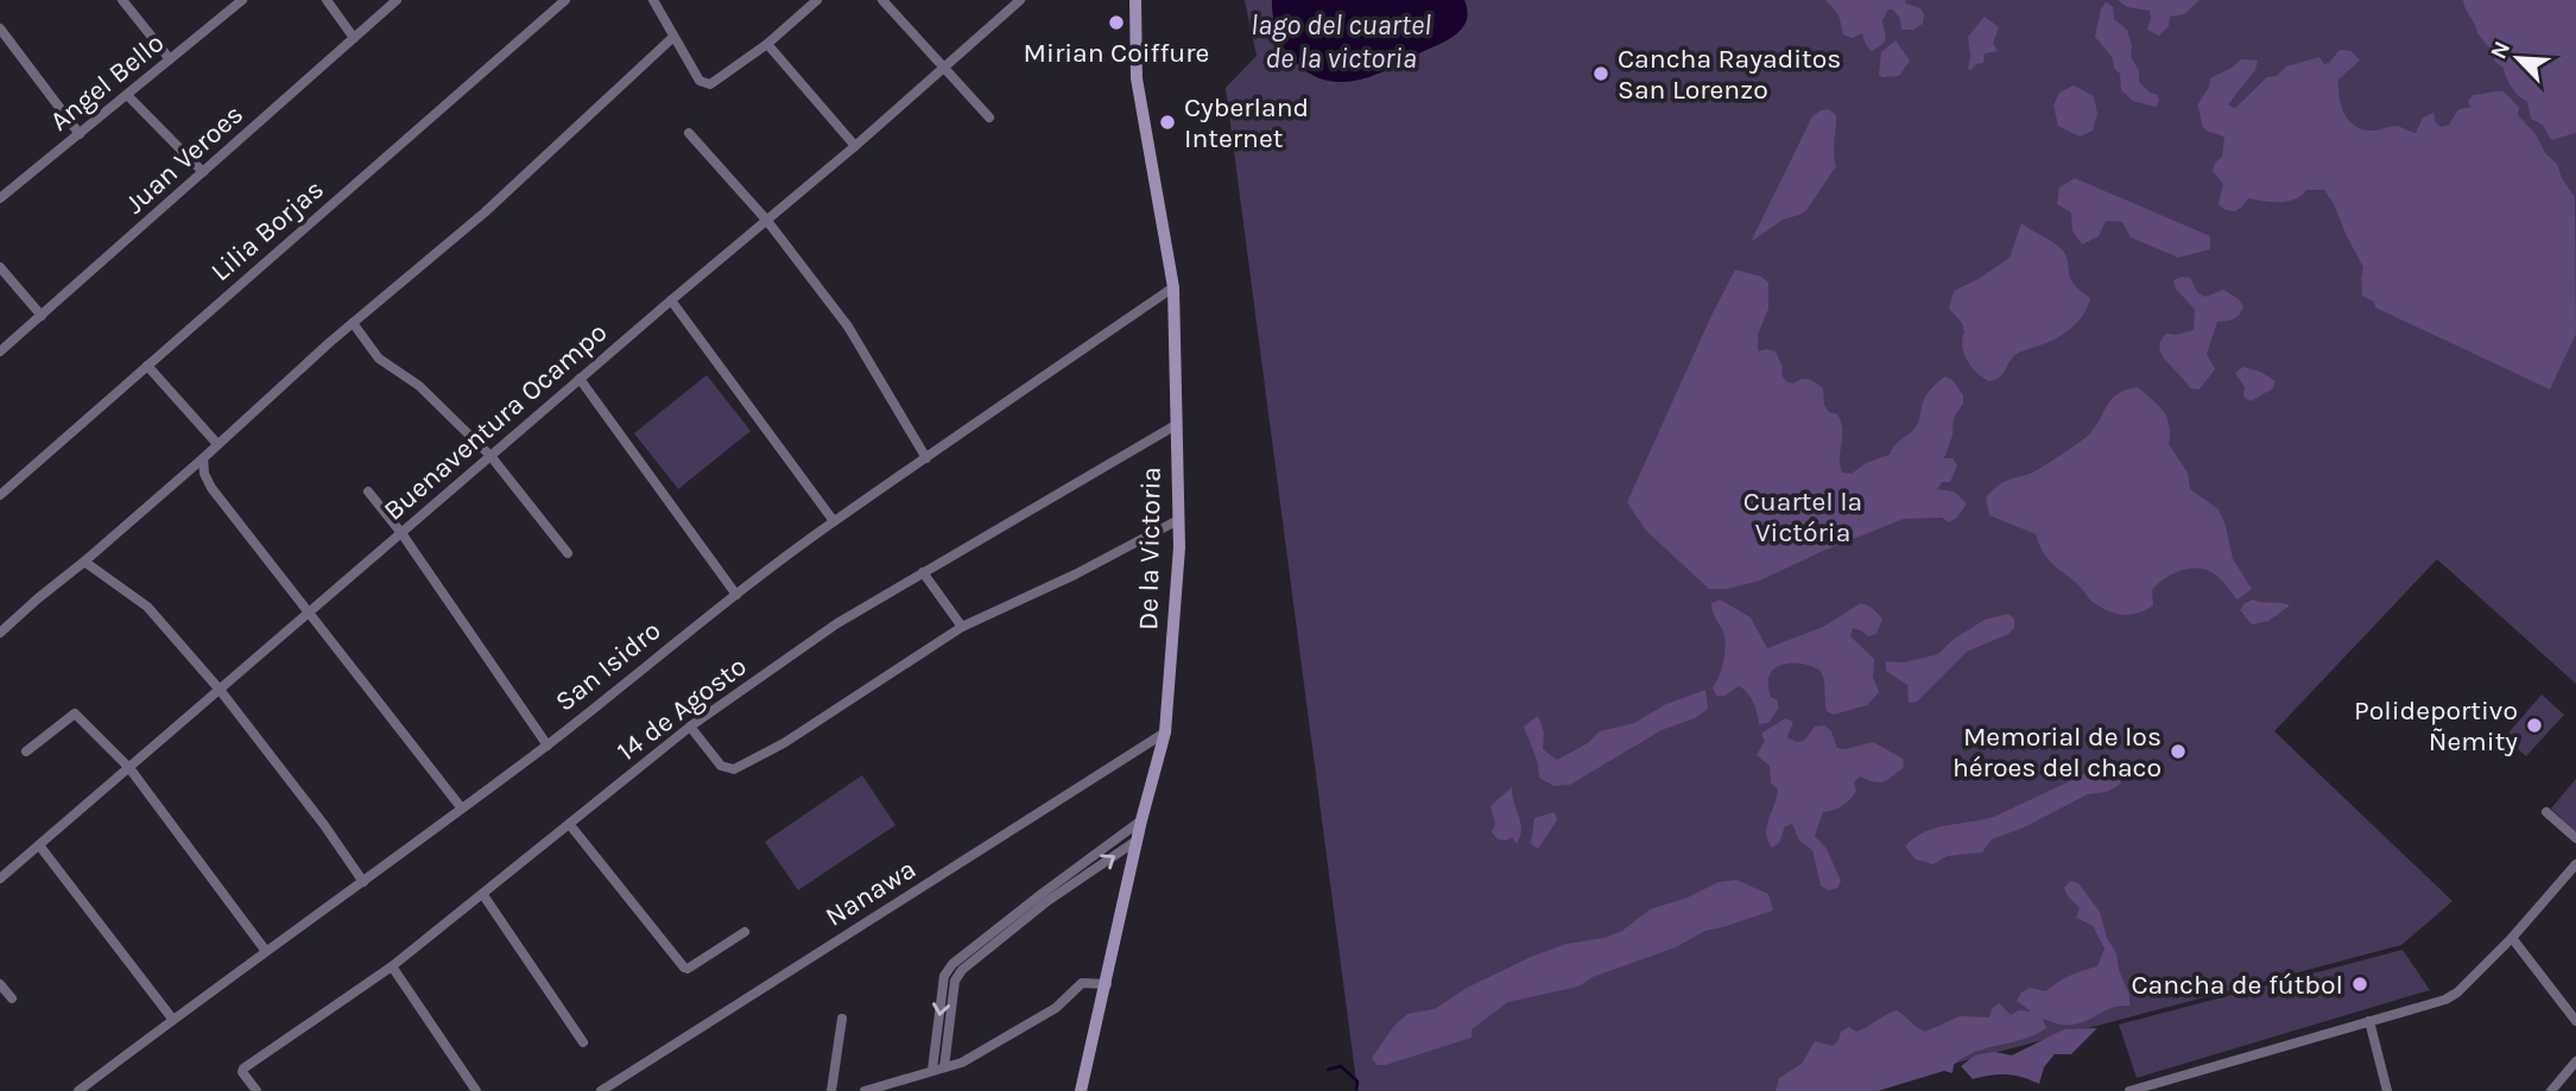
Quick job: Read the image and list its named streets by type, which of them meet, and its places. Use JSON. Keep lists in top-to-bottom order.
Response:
{
  "streets": {
    "main road": ["De la Victoria"],
    "street": [
      "Angel Bello",
      "Juan Veroes",
      "Lilia Borjas",
      "Buenaventura Ocampo",
      "San Isidro",
      "14 de Agosto",
      "Nanawa"
    ]
  },
  "crossings": [
    ["De la Victoria", "San Isidro"],
    ["De la Victoria", "14 de Agosto"],
    ["De la Victoria", "Nanawa"]
  ],
  "water": ["lago del cuartel de la victoria"],
  "parks": ["Cuartel la Victória"],
  "places": [
    "Mirian Coiffure",
    "Cancha Rayaditos San Lorenzo",
    "Cyberland Internet",
    "Polideportivo Ñemity",
    "Memorial de los héroes del chaco",
    "Cancha de fútbol"
  ],
  "north": "top left"
}
